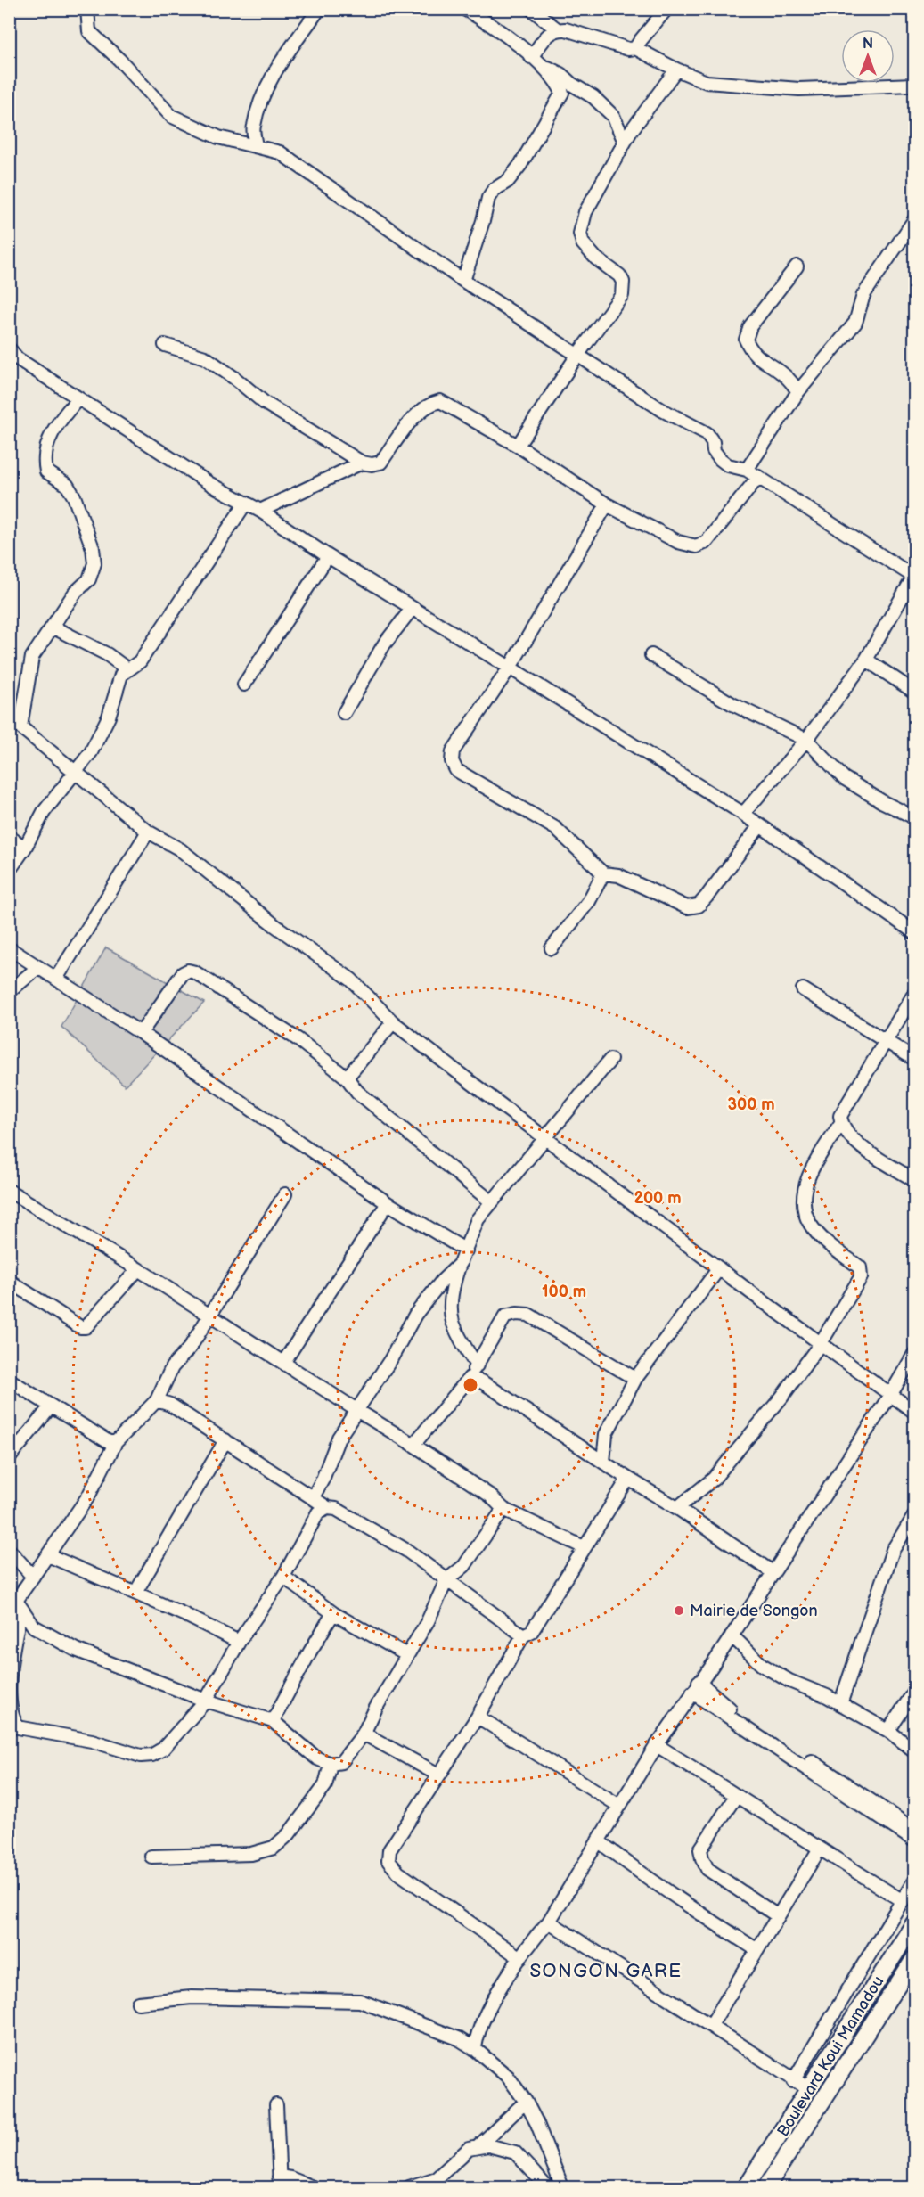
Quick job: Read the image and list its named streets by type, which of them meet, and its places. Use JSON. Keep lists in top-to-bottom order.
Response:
{
  "streets": {
    "main road": ["Boulevard Koui Mamadou"]
  },
  "districts": ["SONGON GARE"],
  "places": ["Mairie de Songon"],
  "north": "top",
  "rings": ["300 m", "200 m", "100 m"]
}
